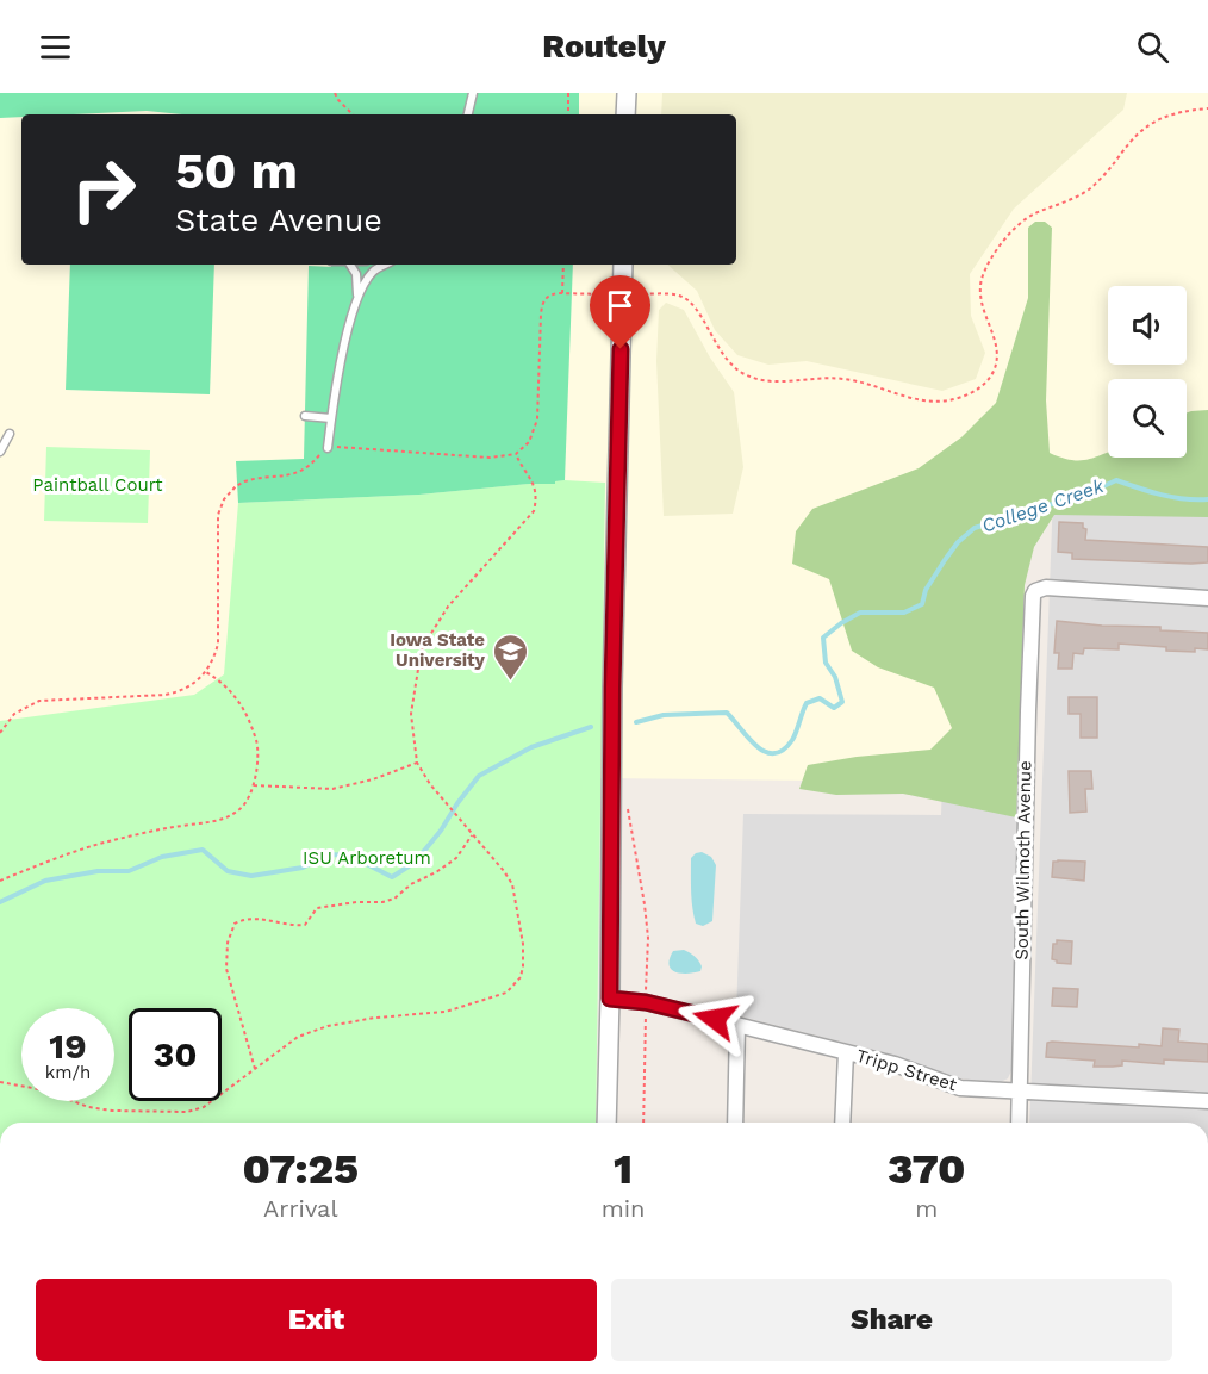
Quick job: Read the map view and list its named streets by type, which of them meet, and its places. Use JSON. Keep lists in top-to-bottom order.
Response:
{
  "streets": {
    "street": ["South Wilmoth Avenue", "Tripp Street"]
  },
  "crossings": [
    ["South Wilmoth Avenue", "Tripp Street"]
  ],
  "water": ["College Creek"],
  "parks": ["Paintball Court", "ISU Arboretum"],
  "places": {
    "school or university": ["Iowa State University"]
  },
  "page": {
    "header": "Routely",
    "turn": ["50 m", "State Avenue"],
    "speed": "19 km/h",
    "limit": "30",
    "eta": [
      "07:25",
      "Arrival",
      "1",
      "min",
      "370",
      "m"
    ],
    "buttons": ["Exit", "Share"]
  }
}
